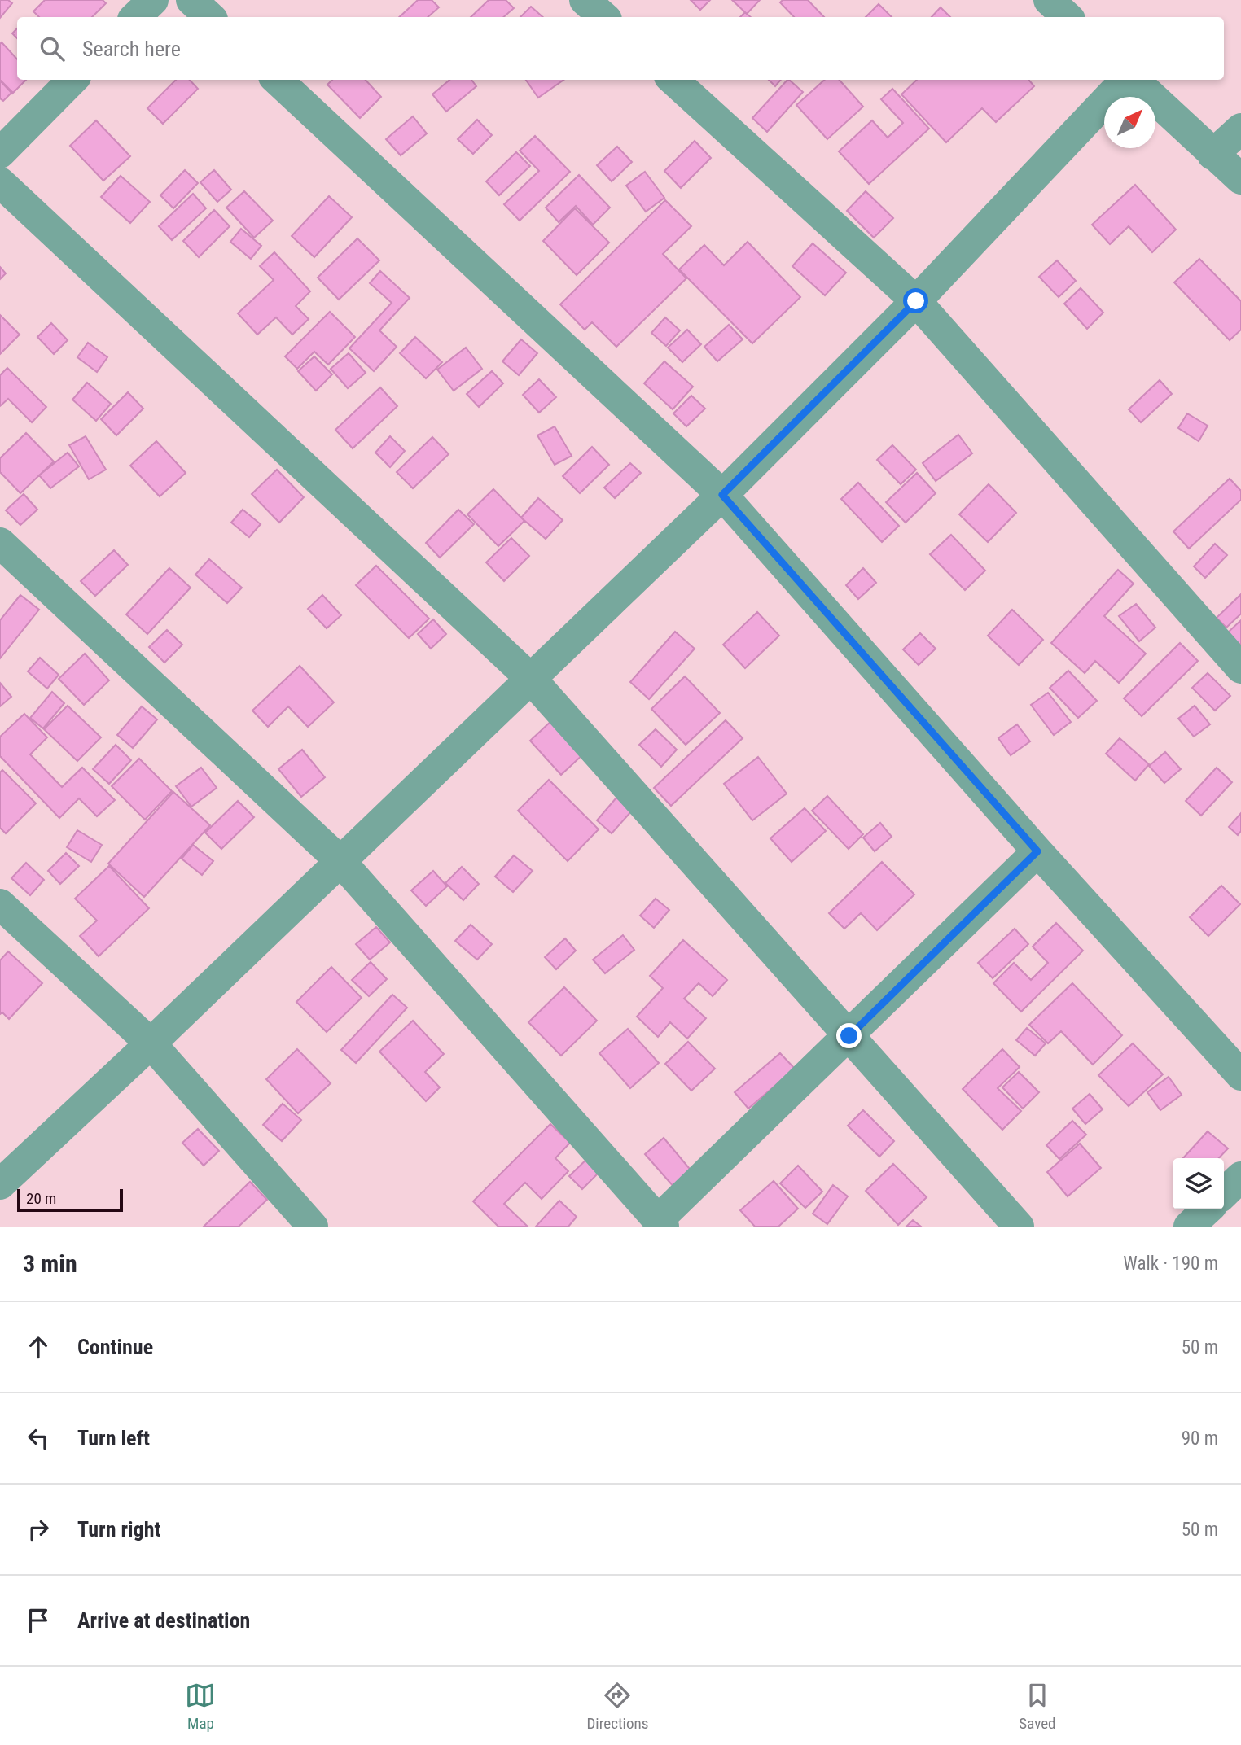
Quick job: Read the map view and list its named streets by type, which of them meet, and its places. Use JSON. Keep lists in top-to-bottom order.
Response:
{
  "scale_bar": "20 m",
  "north": "top right",
  "page": {
    "search": "Search here",
    "scale": "20 m",
    "heading": ["3 min", "Walk · 190 m"],
    "list": [
      ["Continue", "50 m"],
      ["Turn left", "90 m"],
      ["Turn right", "50 m"],
      "Arrive at destination"
    ],
    "nav": ["Map", "Directions", "Saved"]
  }
}
